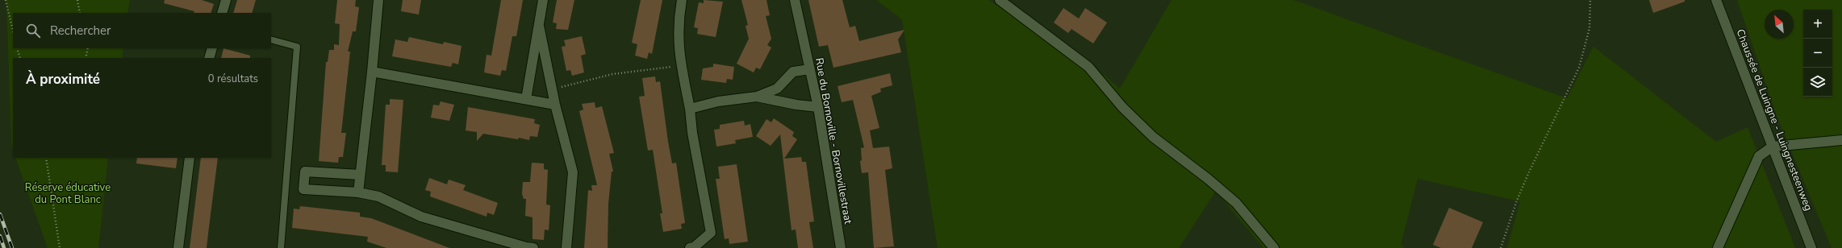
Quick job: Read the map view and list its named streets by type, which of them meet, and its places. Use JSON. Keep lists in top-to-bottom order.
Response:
{
  "streets": {
    "street": ["Chaussée de Luingne - Luingnesteenweg", "Rue du Bornoville - Bornovillestraat"]
  },
  "parks": ["Réserve éducative du Pont Blanc"],
  "north": "top left",
  "page": {
    "map_buttons": ["+", "−"],
    "search": "Rechercher",
    "heading": ["À proximité", "0 résultats"]
  }
}
